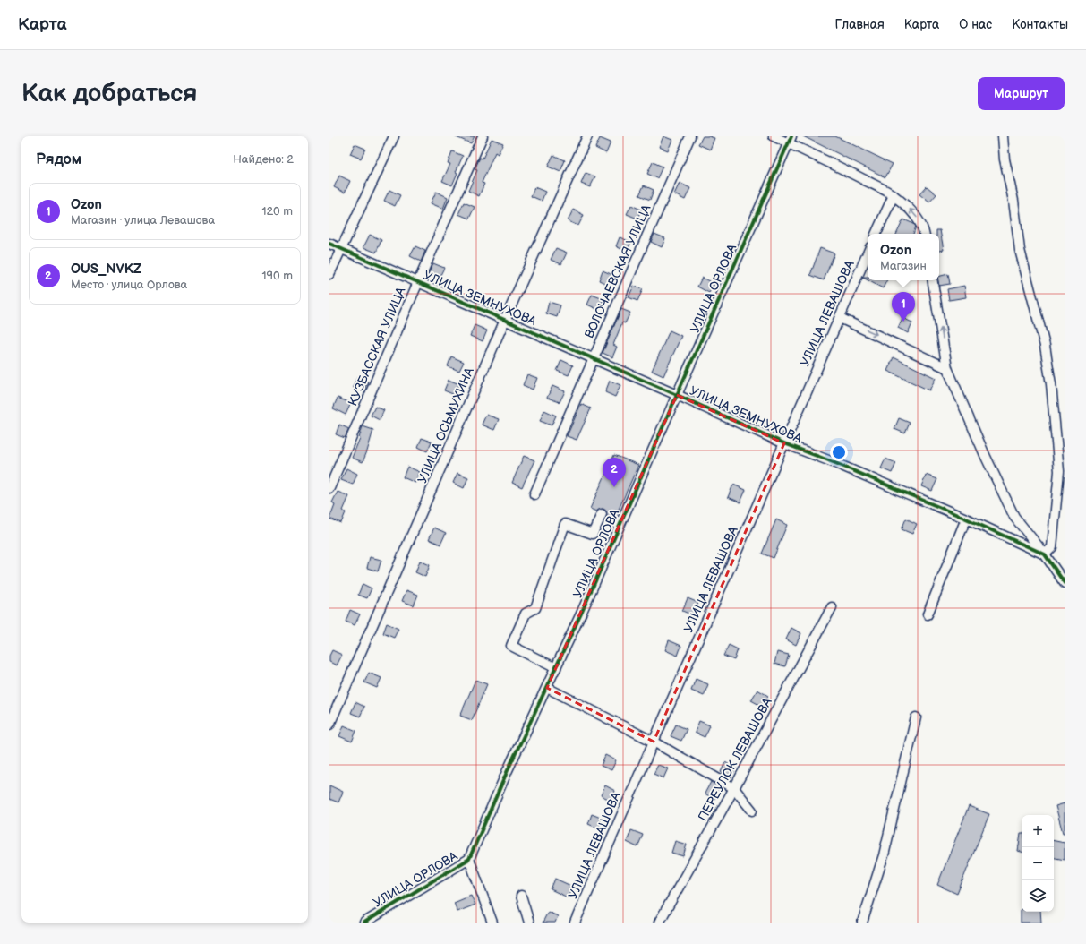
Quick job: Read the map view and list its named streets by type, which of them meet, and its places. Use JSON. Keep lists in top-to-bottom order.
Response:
{
  "streets": {
    "street": [
      "ВОЛОЧАЕВСКАЯ УЛИЦА",
      "УЛИЦА ОРЛОВА",
      "УЛИЦА ЗЕМНУХОВА",
      "УЛИЦА ЛЕВАШОВА",
      "КУЗБАССКАЯ УЛИЦА",
      "УЛИЦА ОСЬМУХИНА",
      "ПЕРЕУЛОК ЛЕВАШОВА"
    ]
  },
  "crossings": [
    ["ВОЛОЧАЕВСКАЯ УЛИЦА", "УЛИЦА ЗЕМНУХОВА"],
    ["УЛИЦА ОРЛОВА", "УЛИЦА ЗЕМНУХОВА"],
    ["УЛИЦА ЗЕМНУХОВА", "УЛИЦА ЛЕВАШОВА"],
    ["УЛИЦА ЗЕМНУХОВА", "КУЗБАССКАЯ УЛИЦА"],
    ["УЛИЦА ЗЕМНУХОВА", "УЛИЦА ОСЬМУХИНА"]
  ],
  "page": {
    "header": "Карта",
    "nav": [
      "Главная",
      "Карта",
      "О нас",
      "Контакты"
    ],
    "buttons": "Маршрут",
    "title": "Как добраться",
    "heading": ["Рядом", "Найдено: 2"],
    "list": [
      {
        "mark": "1",
        "name": "Ozon",
        "note": "Магазин · улица Левашова",
        "value": "120 m"
      },
      {
        "mark": "2",
        "name": "OUS_NVKZ",
        "note": "Место · улица Орлова",
        "value": "190 m"
      }
    ],
    "popup": ["Ozon", "Магазин"],
    "pins": ["1", "2"],
    "map_buttons": ["+", "−"]
  }
}
